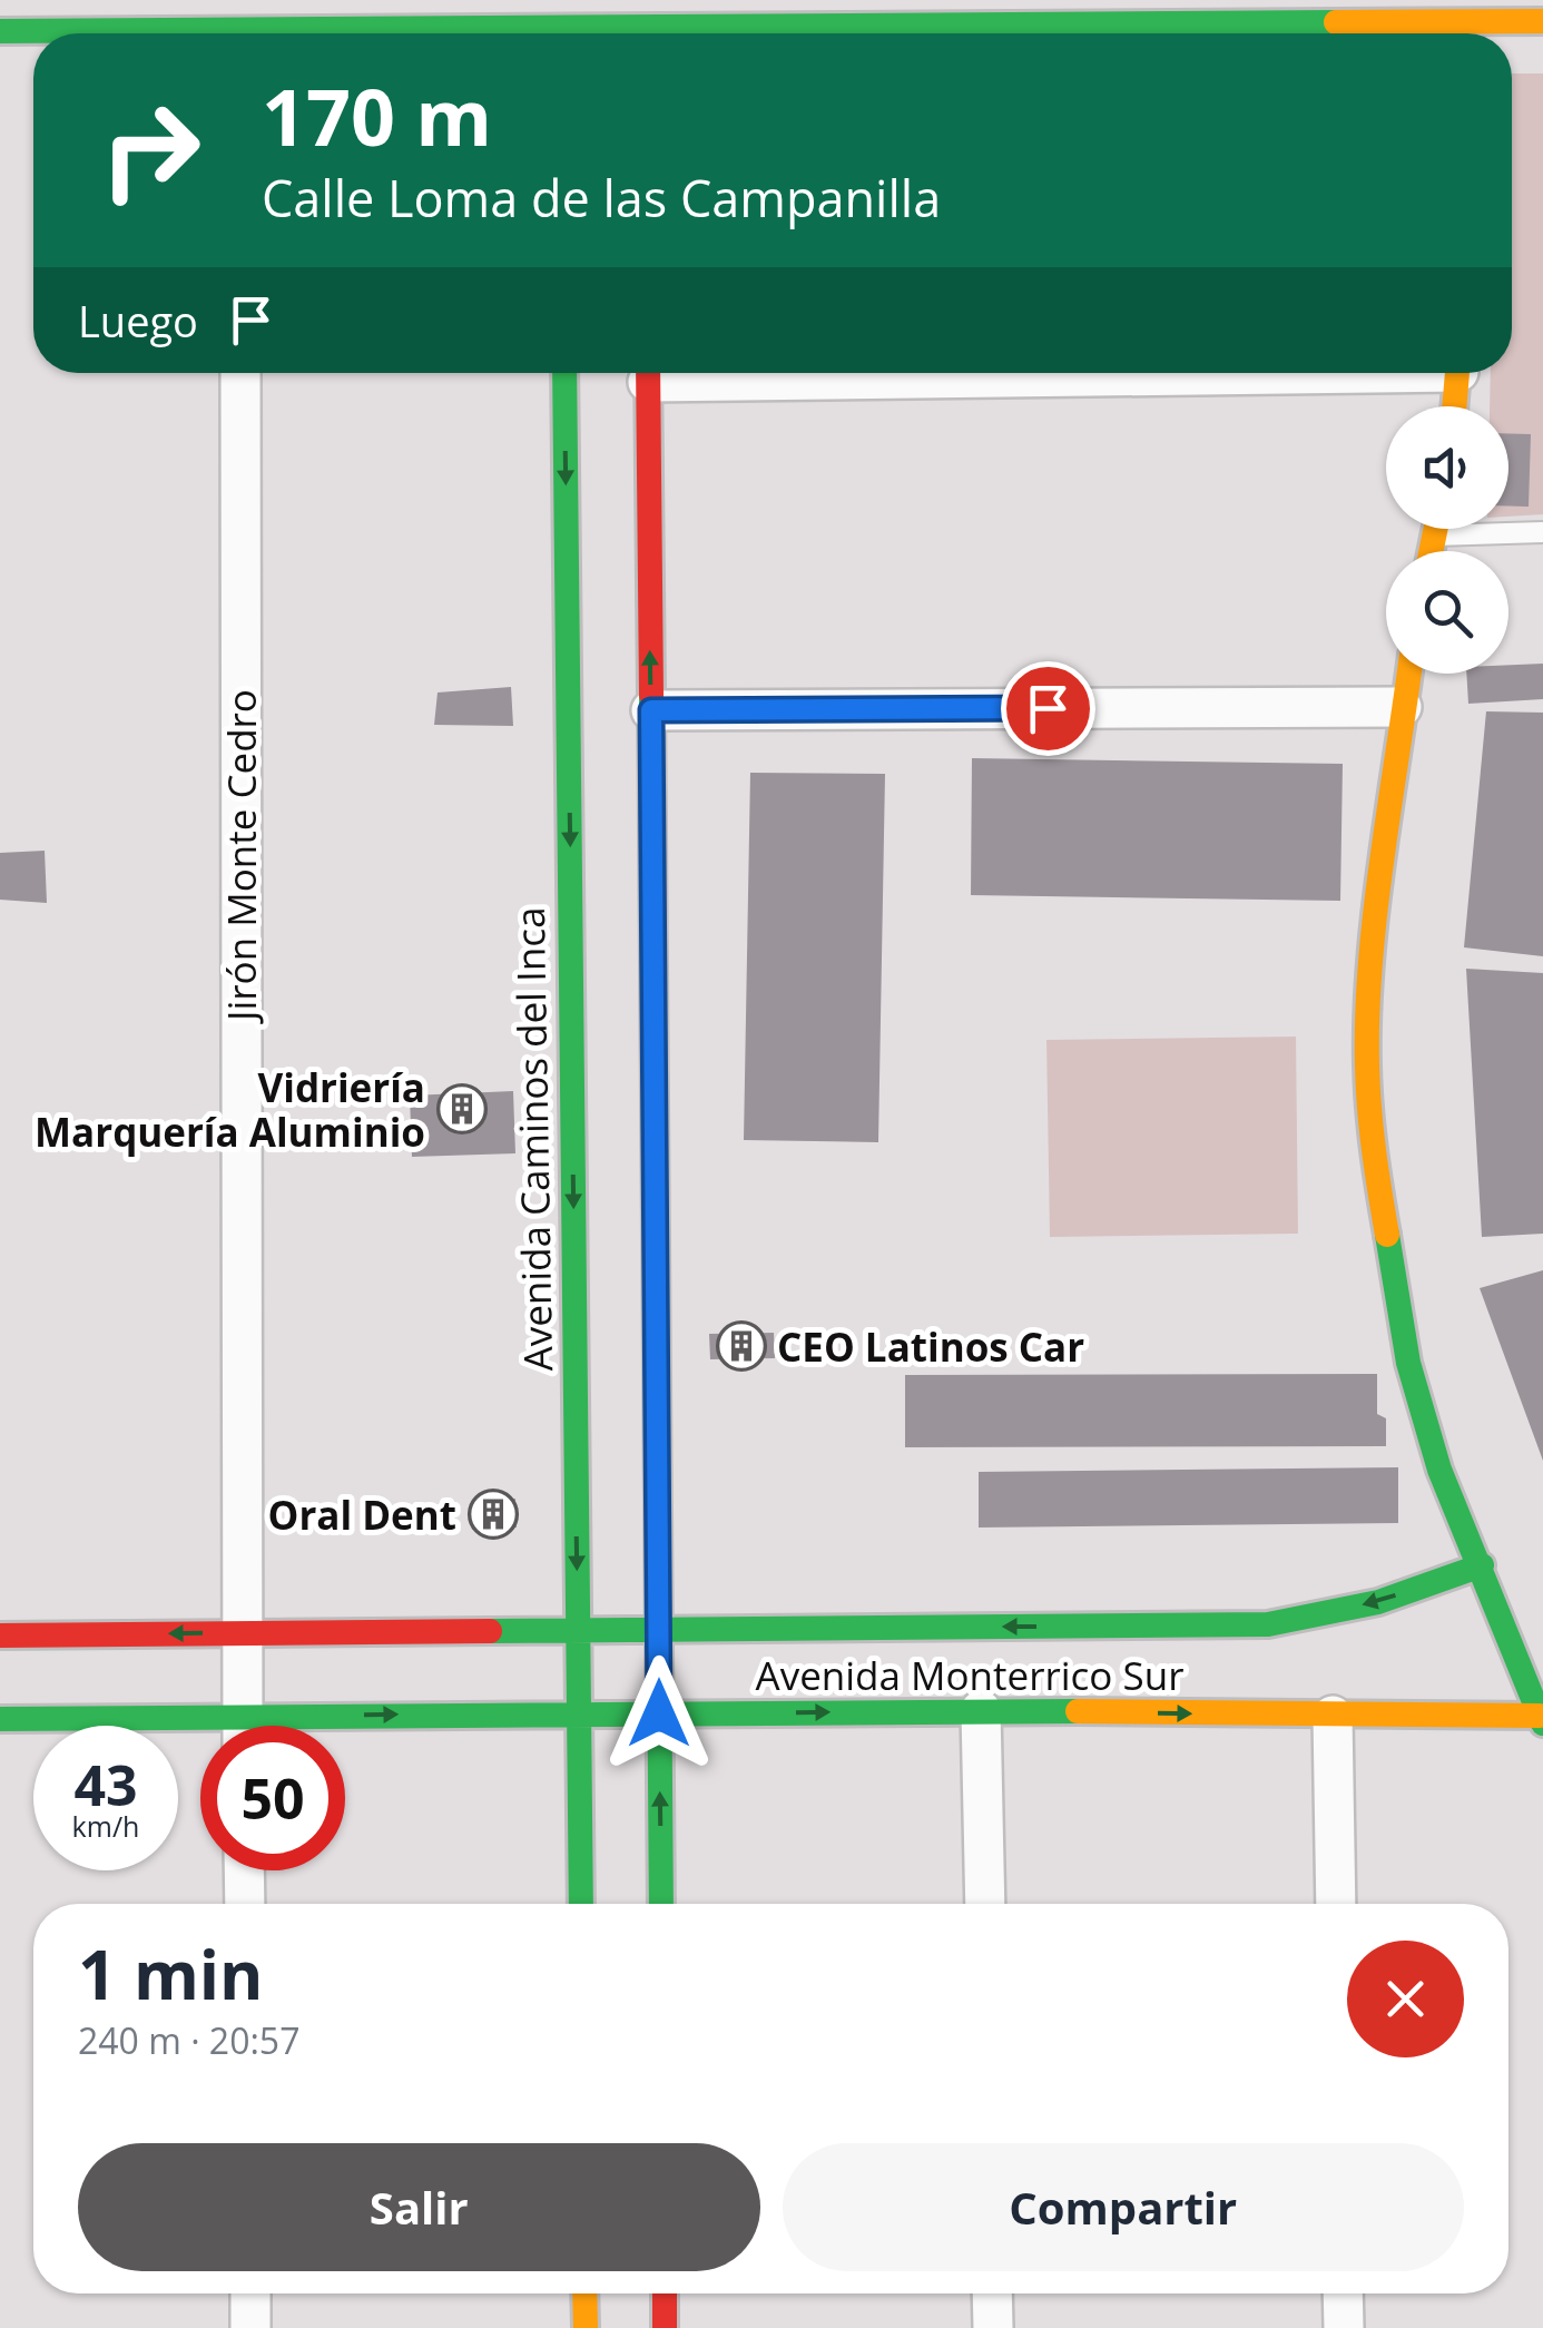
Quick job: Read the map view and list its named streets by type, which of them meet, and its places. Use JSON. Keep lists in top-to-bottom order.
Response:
{
  "streets": {
    "street": ["Jirón Monte Cedro", "Avenida Caminos del Inca", "Avenida Monterrico Sur"]
  },
  "crossings": [
    ["Jirón Monte Cedro", "Avenida Monterrico Sur"],
    ["Avenida Caminos del Inca", "Avenida Monterrico Sur"]
  ],
  "places": {
    "building": ["Vidriería Marquería Aluminio", "CEO Latinos Car", "Oral Dent"]
  },
  "page": {
    "turn": ["170 m", "Calle Loma de las Campanilla"],
    "then": "Luego",
    "speed": "43 km/h",
    "limit": "50",
    "heading": ["1 min", "240 m · 20:57"],
    "buttons": ["Salir", "Compartir"]
  }
}
